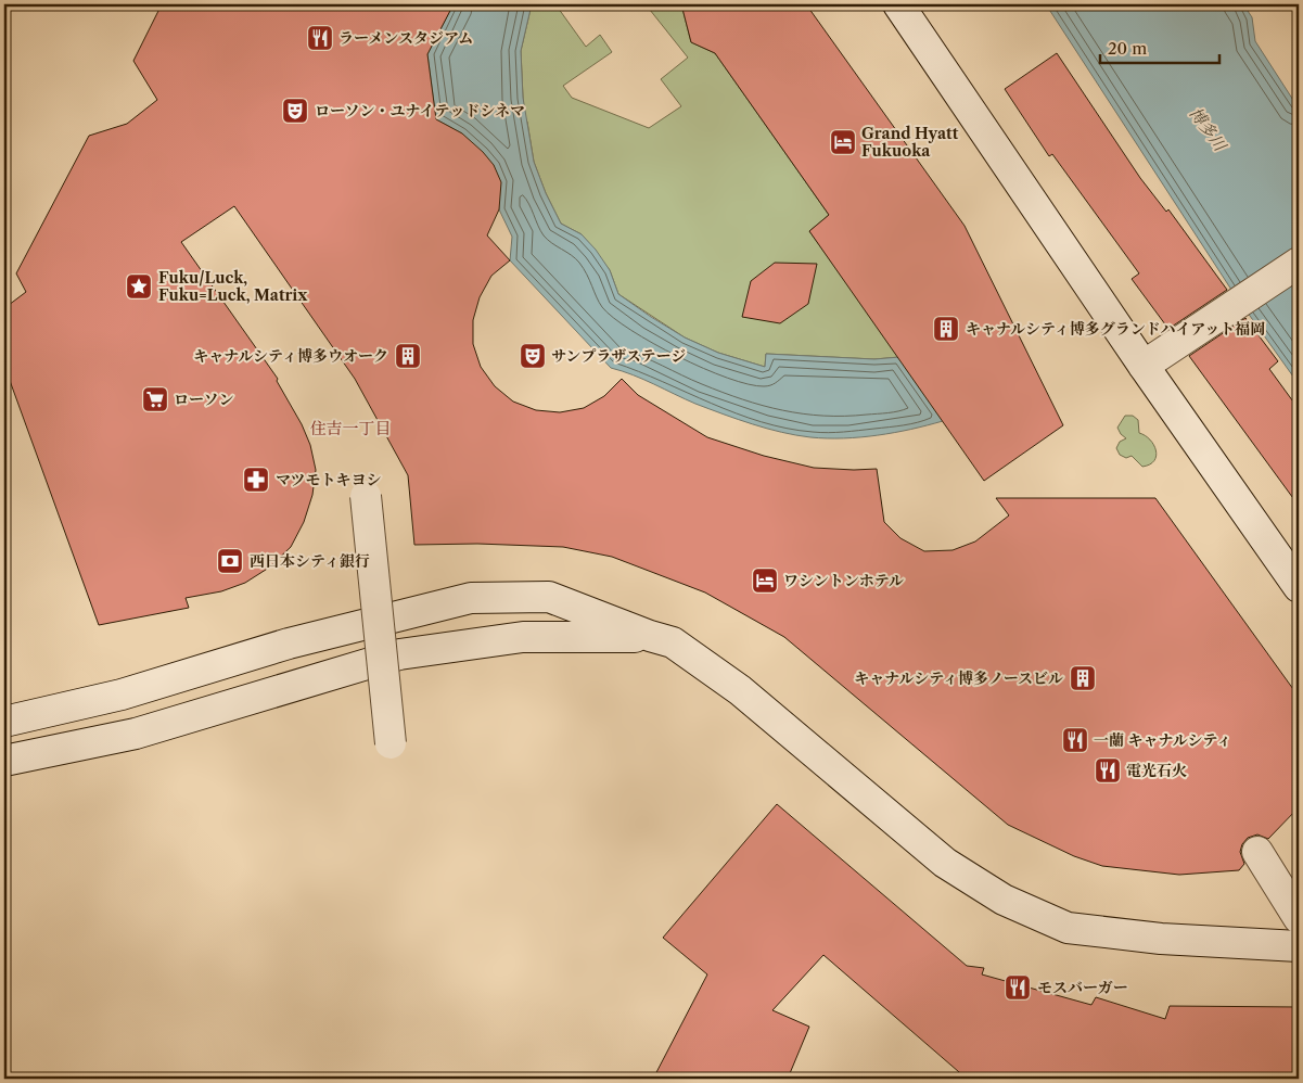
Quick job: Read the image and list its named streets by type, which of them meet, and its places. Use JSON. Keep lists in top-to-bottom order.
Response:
{
  "districts": ["住吉一丁目"],
  "water": ["博多川"],
  "places": {
    "restaurant": [
      "ラーメンスタジアム",
      "一蘭 キャナルシティ",
      "電光石火",
      "モスバーガー"
    ],
    "theatre": ["ローソン・ユナイテッドシネマ", "サンプラザステージ"],
    "hotel": ["Grand Hyatt Fukuoka", "ワシントンホテル"],
    "place": ["Fuku/Luck, Fuku=Luck, Matrix"],
    "building": ["キャナルシティ博多グランドハイアット福岡", "キャナルシティ博多ウオーク", "キャナルシティ博多ノースビル"],
    "supermarket": ["ローソン"],
    "pharmacy": ["マツモトキヨシ"],
    "bank": ["西日本シティ銀行"]
  },
  "scale_bar": "20 m"
}
